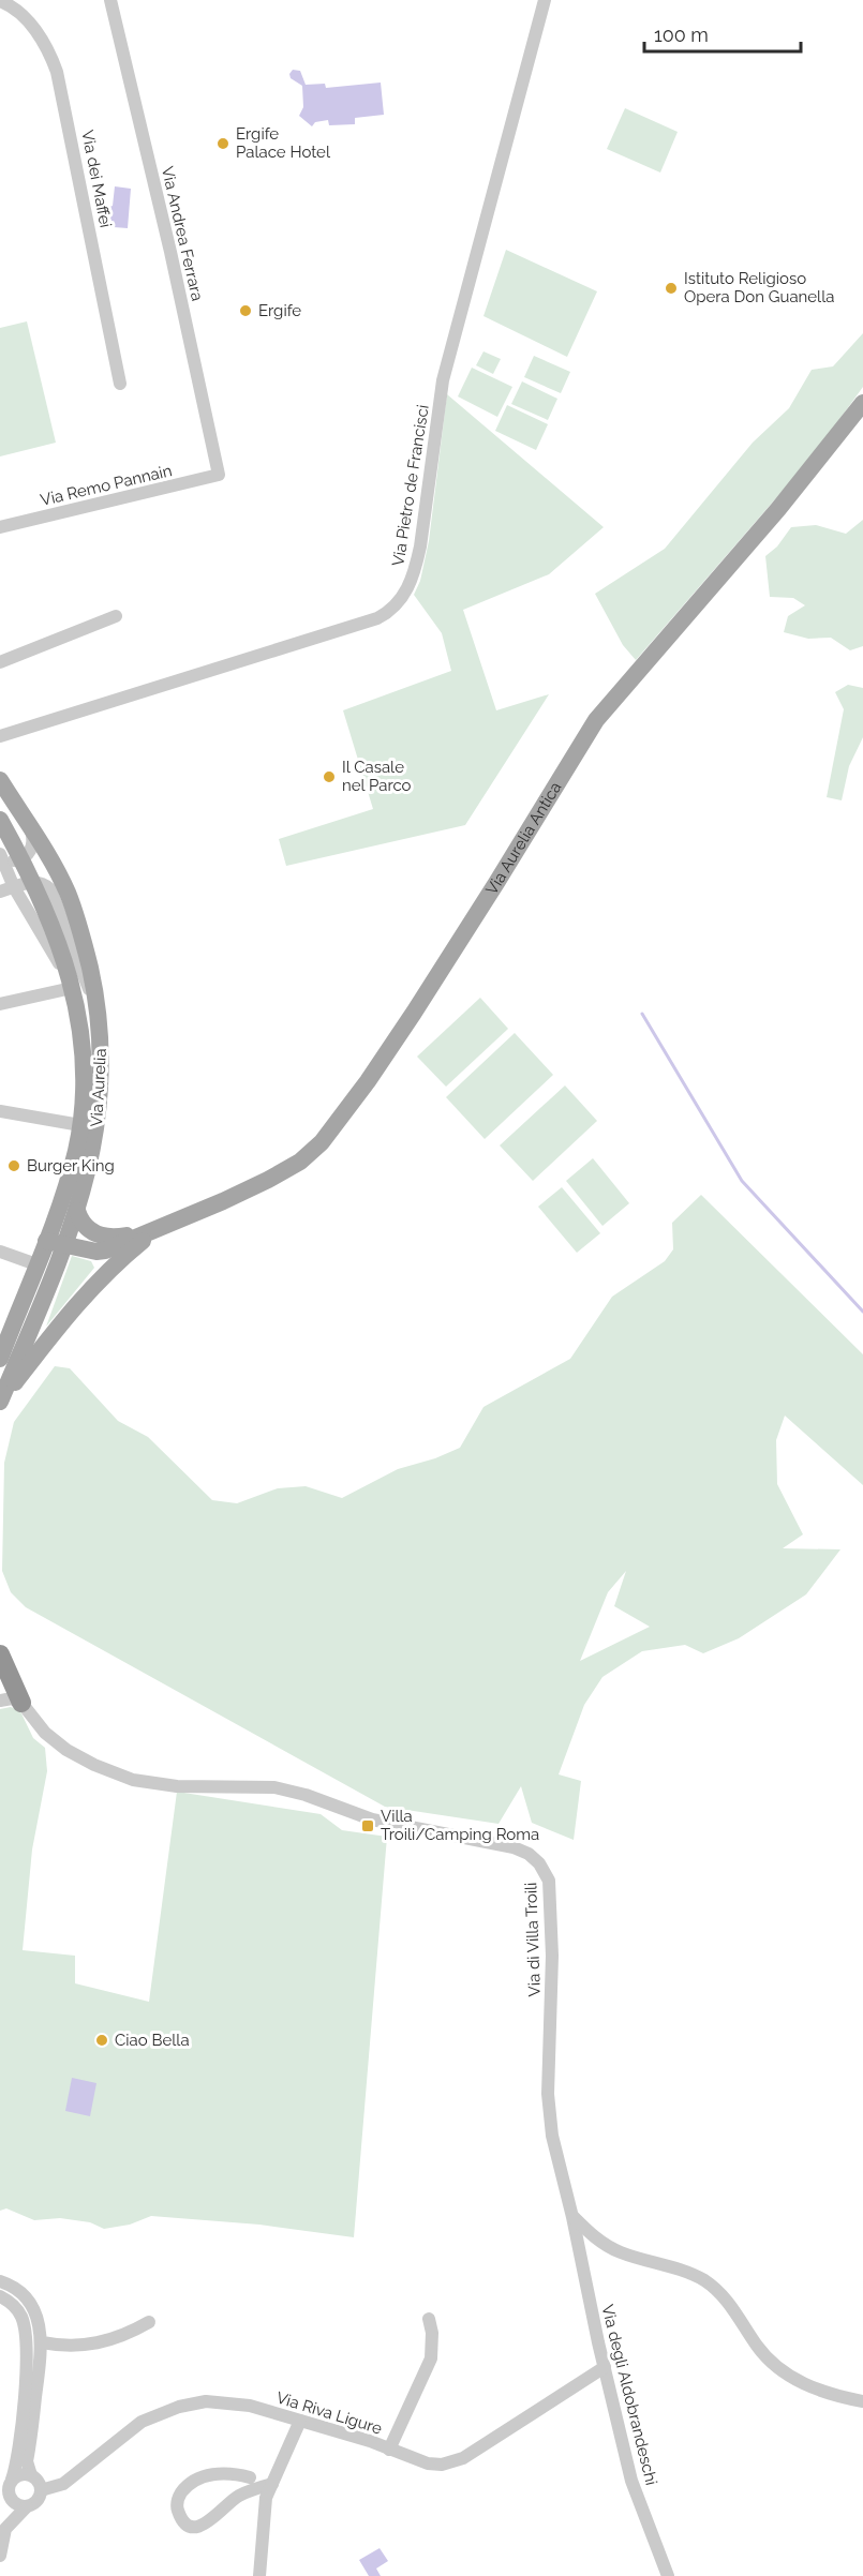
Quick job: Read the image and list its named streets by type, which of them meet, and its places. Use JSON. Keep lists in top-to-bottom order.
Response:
{
  "streets": {
    "main road": ["Via Aurelia Antica", "Via Aurelia"],
    "street": [
      "Via dei Maffei",
      "Via Andrea Ferrara",
      "Via Remo Pannain",
      "Via Pietro de Francisci",
      "Via di Villa Troili",
      "Via degli Aldobrandeschi",
      "Via Riva Ligure"
    ]
  },
  "crossings": [
    ["Via Andrea Ferrara", "Via Remo Pannain"],
    ["Via di Villa Troili", "Via degli Aldobrandeschi"],
    ["Via degli Aldobrandeschi", "Via Riva Ligure"]
  ],
  "places": {
    "other": [
      "Ergife Palace Hotel",
      "Istituto Religioso Opera Don Guanella",
      "Ergife",
      "Il Casale nel Parco",
      "Burger King",
      "Ciao Bella"
    ],
    "transit": ["Villa Troili/Camping Roma"]
  },
  "scale_bar": "100 m"
}
